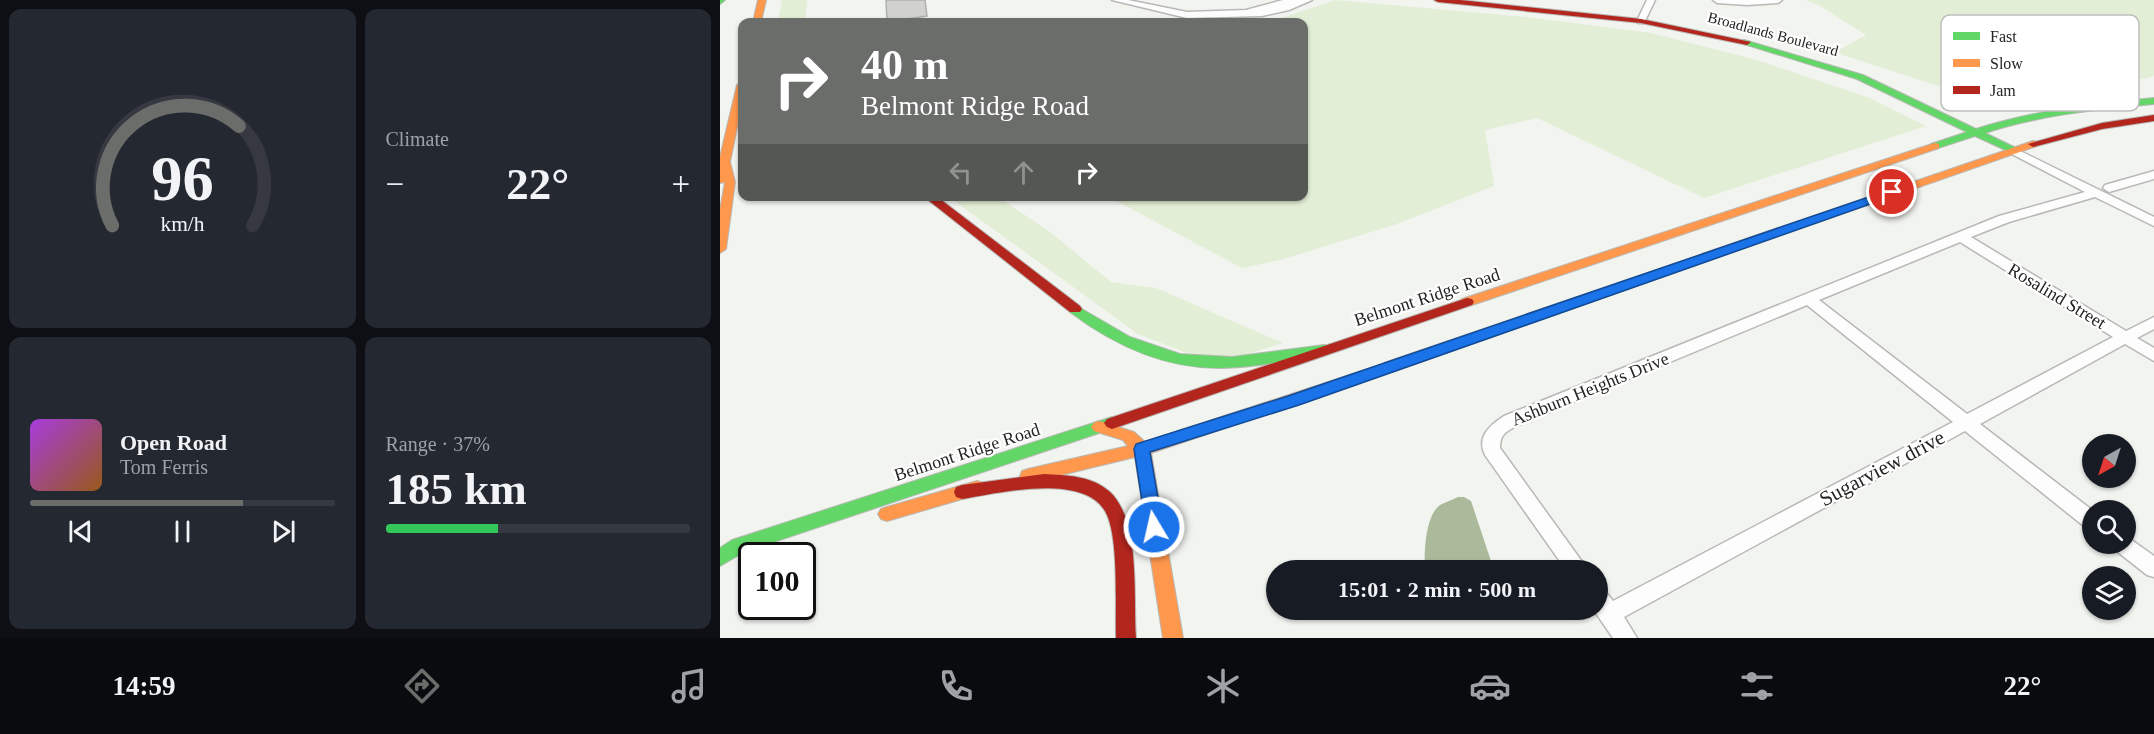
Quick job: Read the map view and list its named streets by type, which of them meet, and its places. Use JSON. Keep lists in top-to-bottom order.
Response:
{
  "streets": {
    "main road": ["Broadlands Boulevard", "Belmont Ridge Road"],
    "street": ["Rosalind Street", "Ashburn Heights Drive", "Sugarview drive"]
  },
  "crossings": [
    ["Broadlands Boulevard", "Belmont Ridge Road"],
    ["Rosalind Street", "Ashburn Heights Drive"],
    ["Rosalind Street", "Sugarview drive"]
  ],
  "legend": ["Fast", "Slow", "Jam"],
  "north": "bottom left",
  "page": {
    "tile": [
      "Climate",
      ["Range · 37%", "185 km"]
    ],
    "turn": ["40 m", "Belmont Ridge Road"],
    "heat": ["−", "22°", "+"],
    "song": ["Open Road", "Tom Ferris"],
    "limit": "100",
    "trip": "15:01 · 2 min · 500 m",
    "tabs": ["14:59", "22°"],
    "gauge": ["96", "km/h"]
  }
}
